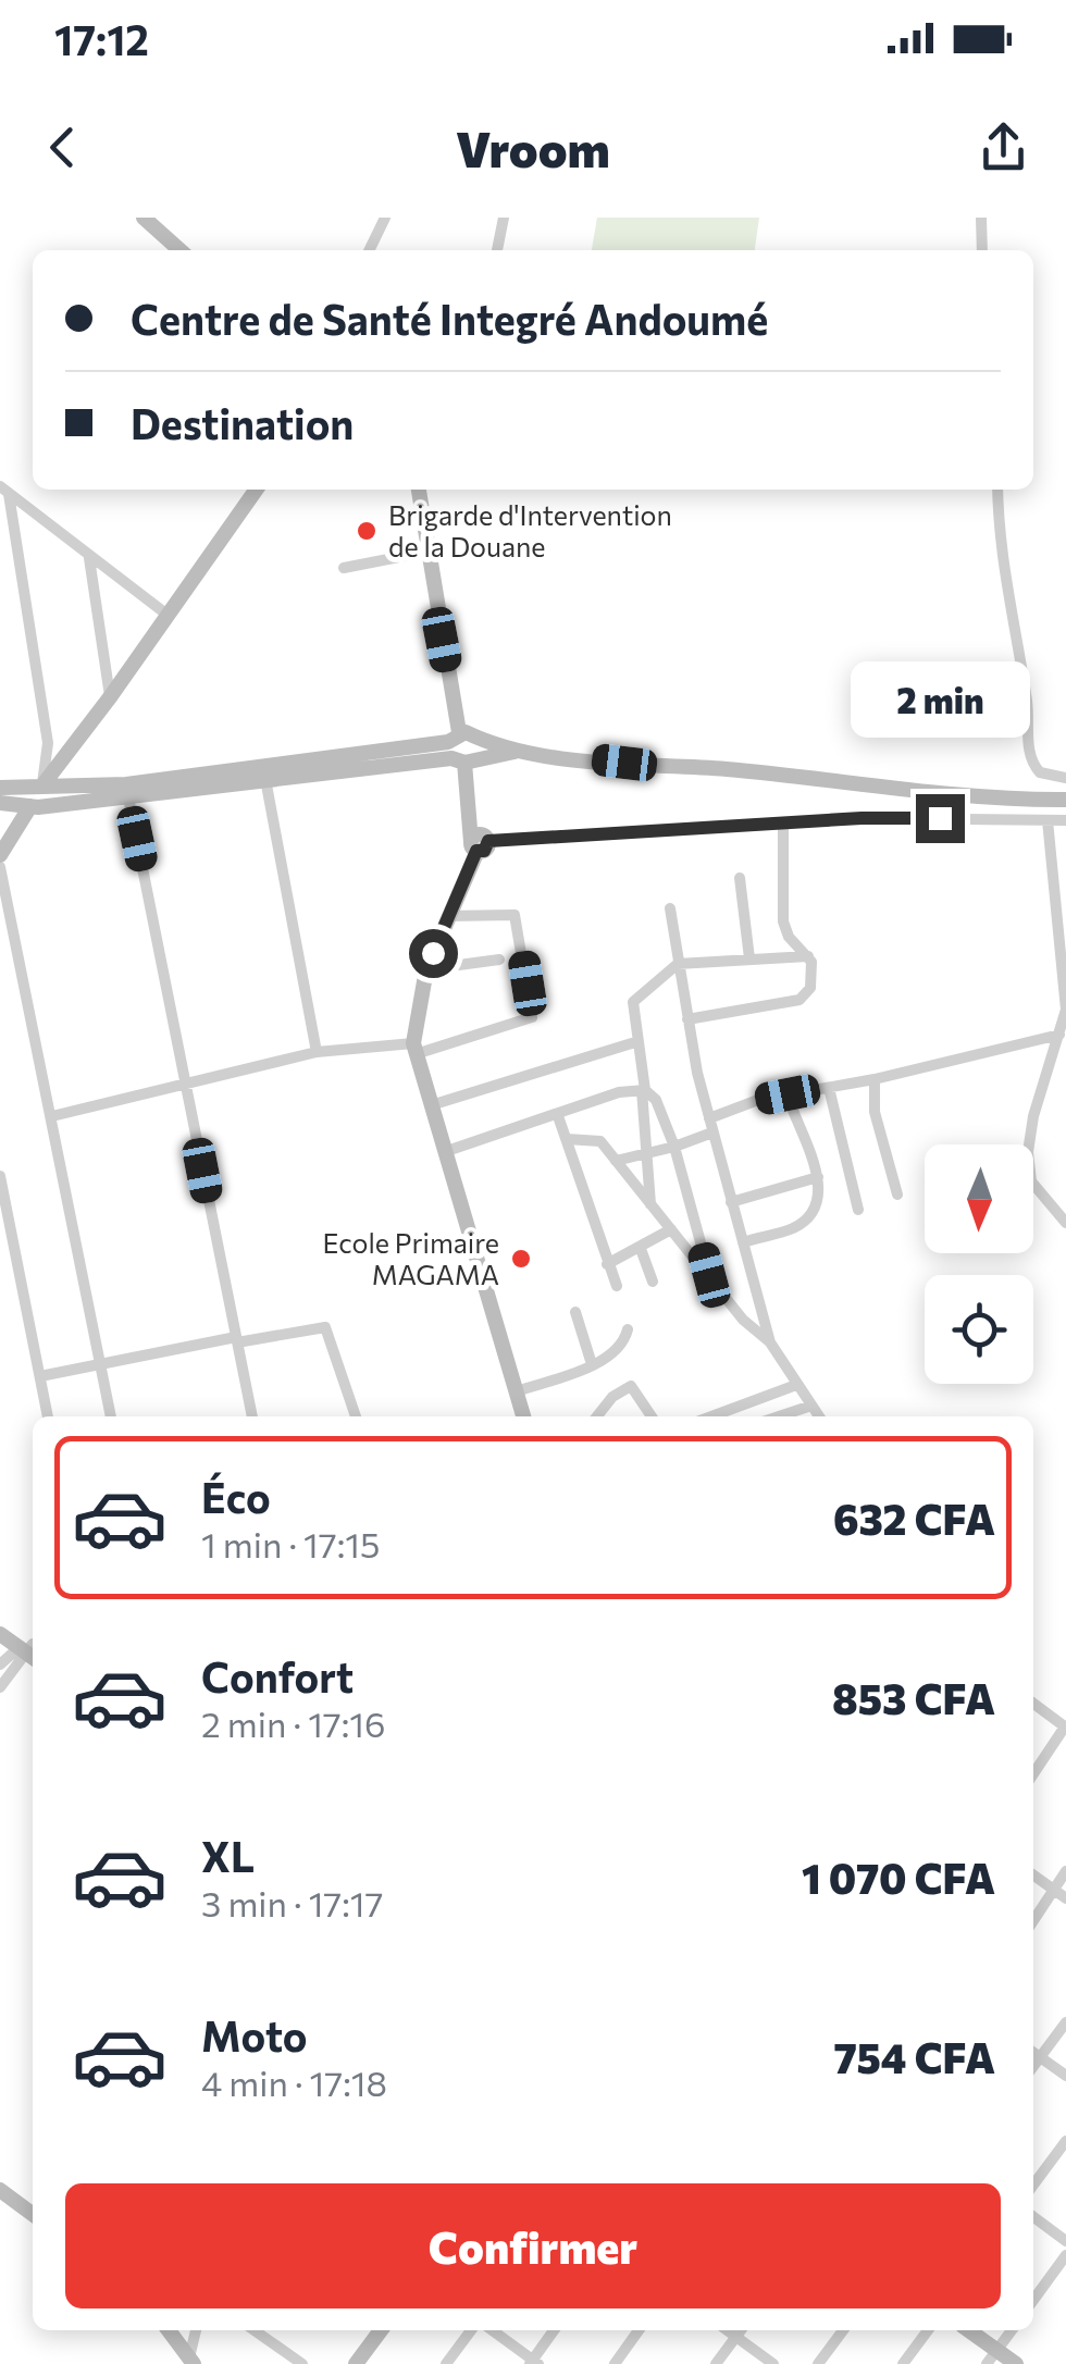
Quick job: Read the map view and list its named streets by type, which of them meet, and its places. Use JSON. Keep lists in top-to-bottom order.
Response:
{
  "places": ["Brigarde d'Intervention de la Douane", "Ecole Primaire MAGAMA"],
  "north": "bottom",
  "page": {
    "status": "17:12",
    "header": "Vroom",
    "banner": ["Centre de Santé Integré Andoumé", "Destination"],
    "bubble": "2 min",
    "list": [
      {
        "name": "Éco",
        "note": "1 min · 17:15",
        "value": "632 CFA"
      },
      {
        "name": "Confort",
        "note": "2 min · 17:16",
        "value": "853 CFA"
      },
      {
        "name": "XL",
        "note": "3 min · 17:17",
        "value": "1 070 CFA"
      },
      {
        "name": "Moto",
        "note": "4 min · 17:18",
        "value": "754 CFA"
      }
    ],
    "buttons": "Confirmer"
  }
}
